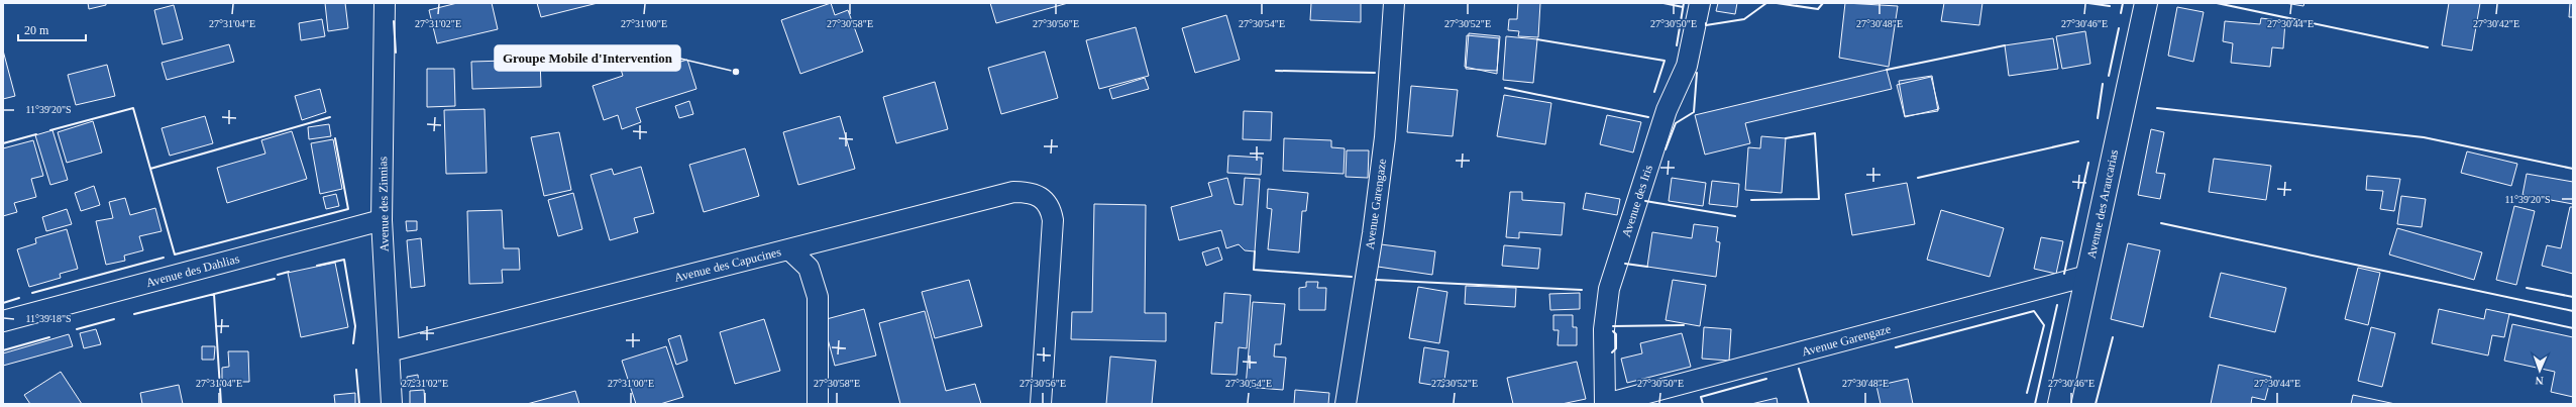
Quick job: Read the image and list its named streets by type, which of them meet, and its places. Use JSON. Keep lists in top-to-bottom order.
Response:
{
  "streets": {
    "street": [
      "Avenue des Iris",
      "Avenue des Zinnias",
      "Avenue Garengaze",
      "Avenue des Araucarias",
      "Avenue des Capucines",
      "Avenue des Dahlias"
    ]
  },
  "crossings": [
    ["Avenue des Iris", "Avenue Garengaze"],
    ["Avenue des Zinnias", "Avenue des Capucines"],
    ["Avenue des Zinnias", "Avenue des Dahlias"],
    ["Avenue Garengaze", "Avenue des Araucarias"]
  ],
  "places": ["Groupe Mobile d'Intervention"],
  "scale_bar": "20 m",
  "north": "bottom",
  "coordinates": [
    "27°31'04\"E",
    "27°31'02\"E",
    "27°31'00\"E",
    "27°30'58\"E",
    "27°30'56\"E",
    "27°30'54\"E",
    "27°30'52\"E",
    "27°30'50\"E",
    "27°30'48\"E",
    "27°30'46\"E",
    "27°30'44\"E",
    "27°30'42\"E",
    "11°39'20\"S",
    "11°39'18\"S"
  ]
}
